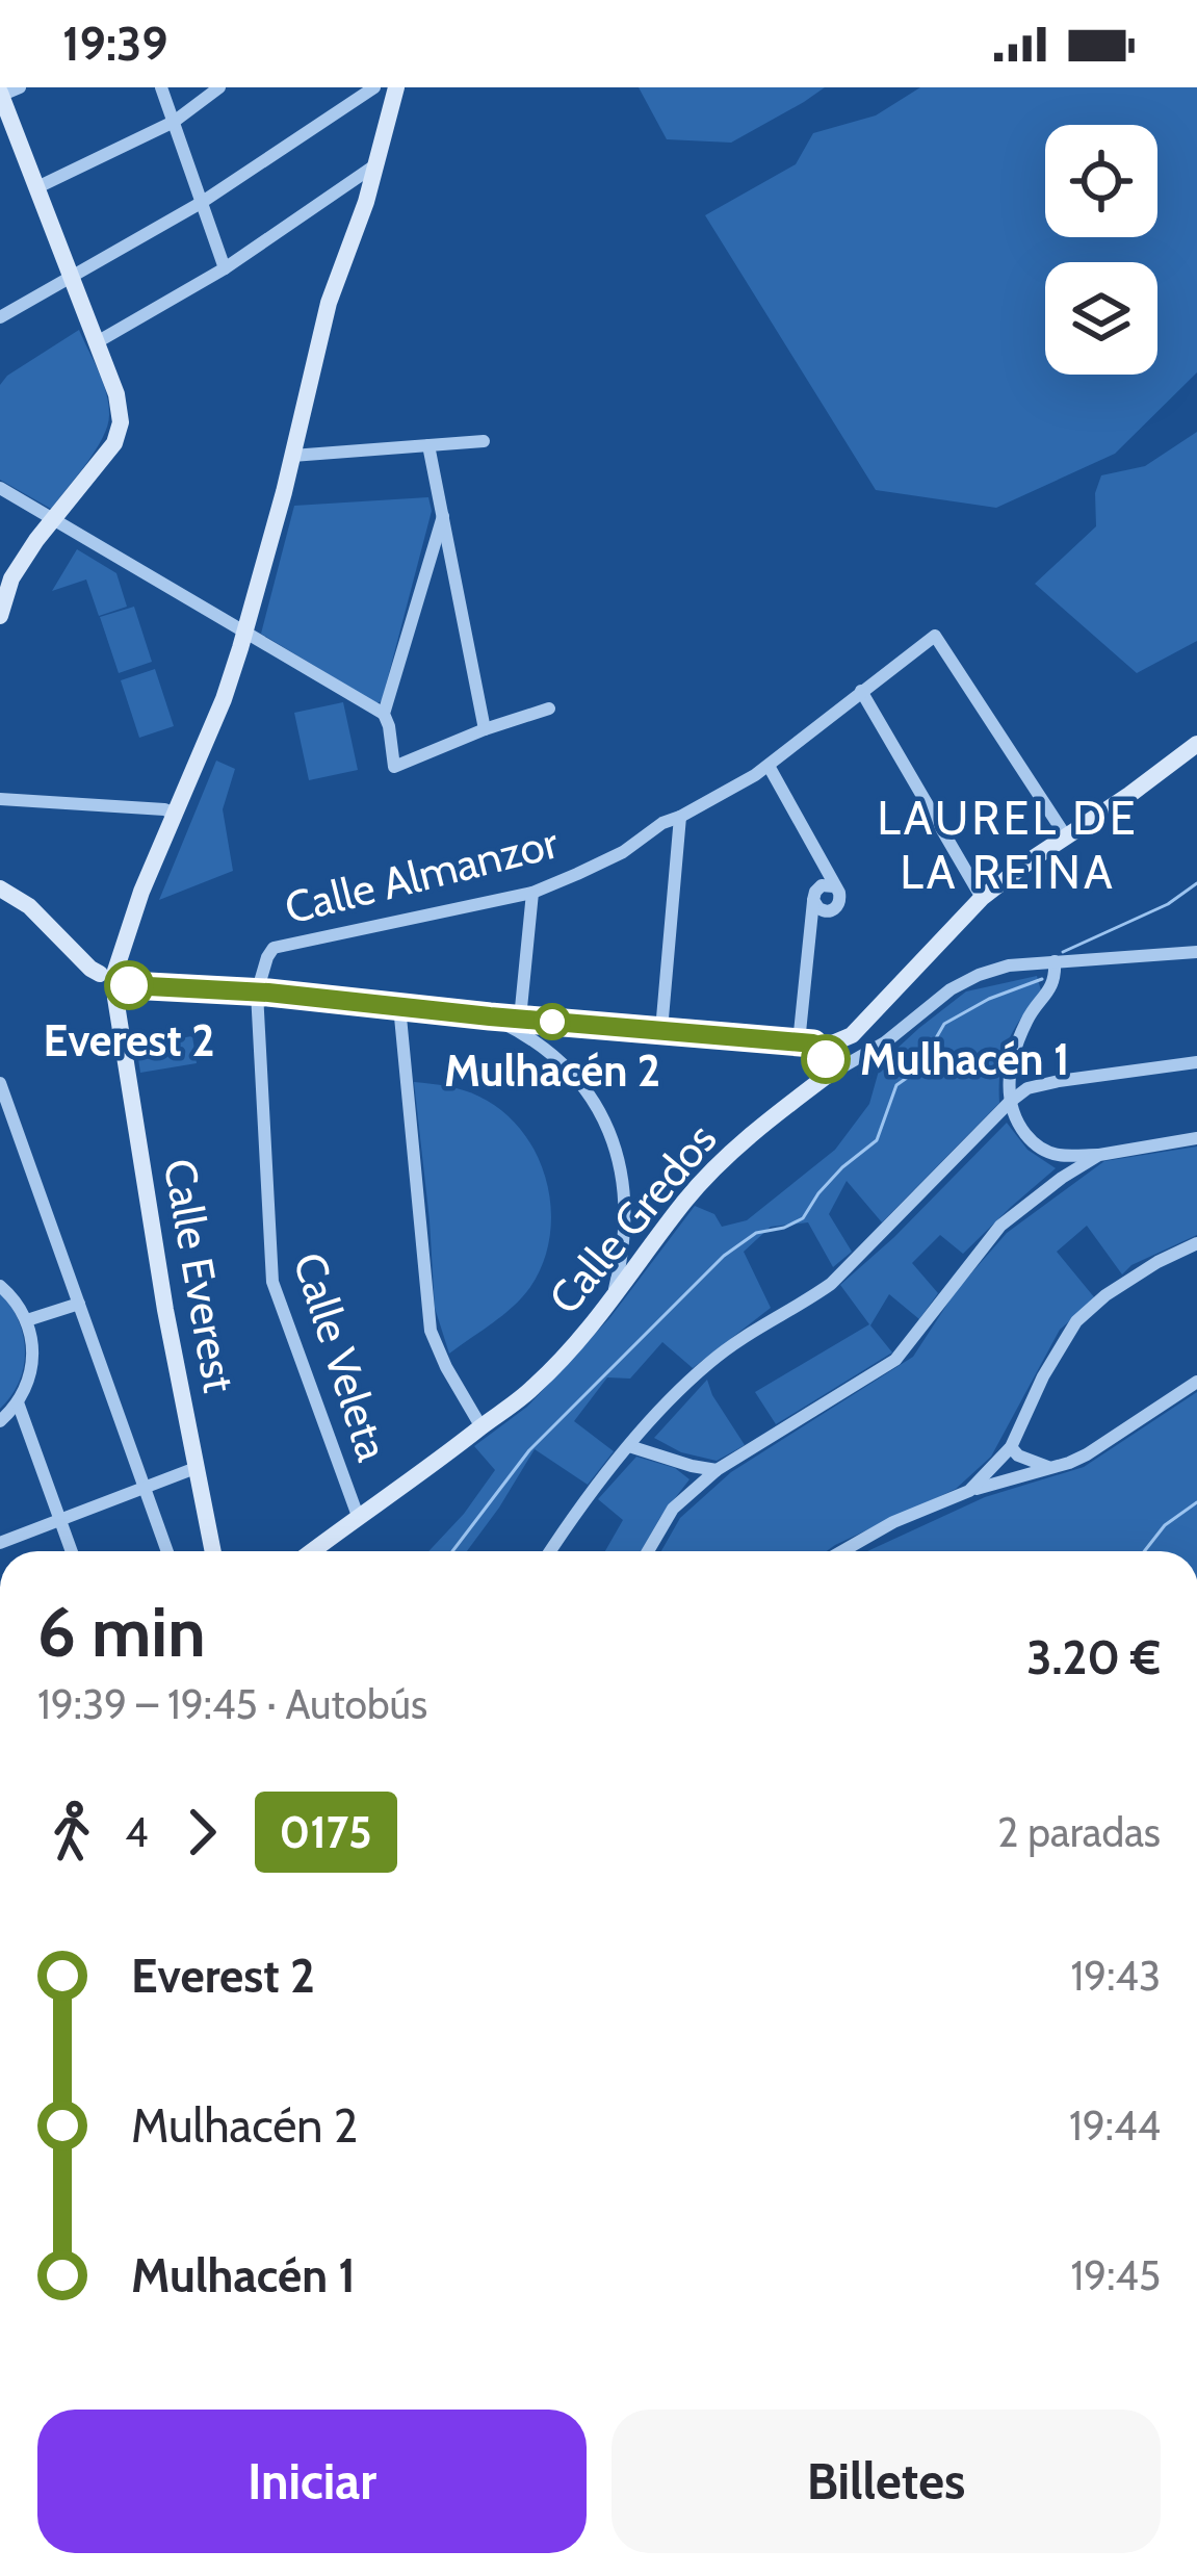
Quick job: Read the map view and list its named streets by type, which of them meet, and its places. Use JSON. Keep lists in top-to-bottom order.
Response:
{
  "streets": {
    "street": [
      "Calle Almanzor",
      "Calle Gredos",
      "Calle Everest",
      "Calle Veleta"
    ]
  },
  "crossings": [
    ["Calle Almanzor", "Calle Veleta"],
    ["Calle Gredos", "Calle Veleta"]
  ],
  "districts": ["LAUREL DE LA REINA"],
  "places": ["Everest 2", "Mulhacén 2", "Mulhacén 1"],
  "lines": ["bus line 0175"],
  "page": {
    "status": "19:39",
    "heading": ["6 min", "19:39 – 19:45 · Autobús", "3.20 €"],
    "legs": ["4", "0175", "2 paradas"],
    "list": [
      {
        "name": "Everest 2",
        "value": "19:43"
      },
      {
        "name": "Mulhacén 2",
        "value": "19:44"
      },
      {
        "name": "Mulhacén 1",
        "value": "19:45"
      }
    ],
    "buttons": ["Iniciar", "Billetes"]
  }
}
